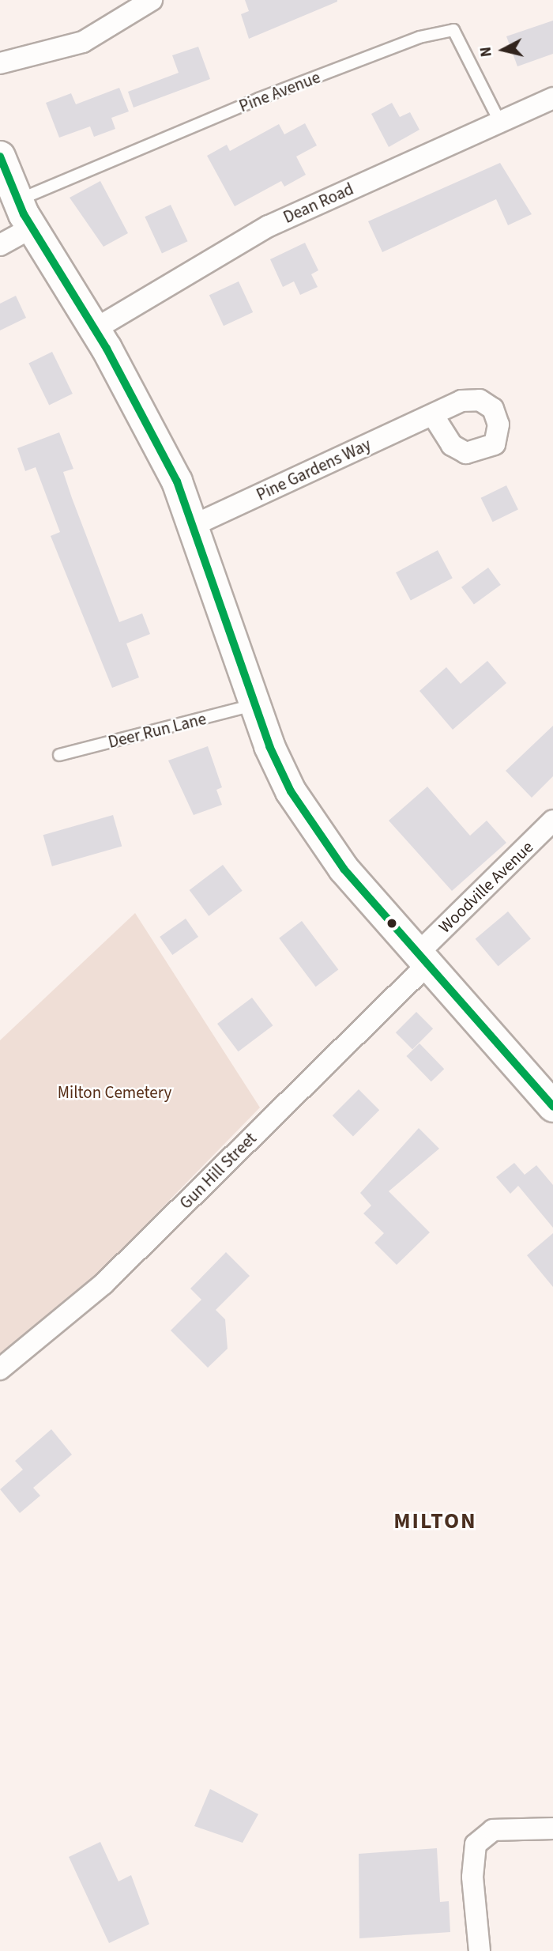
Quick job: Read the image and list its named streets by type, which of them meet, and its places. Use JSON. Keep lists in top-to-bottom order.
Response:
{
  "streets": {
    "street": [
      "Dean Road",
      "Pine Gardens Way",
      "Woodville Avenue",
      "Gun Hill Street"
    ],
    "lane": ["Pine Avenue", "Deer Run Lane"]
  },
  "crossings": [
    ["Pine Avenue", "Dean Road"],
    ["Woodville Avenue", "Gun Hill Street"]
  ],
  "districts": ["MILTON"],
  "parks": ["Milton Cemetery"],
  "north": "left"
}
